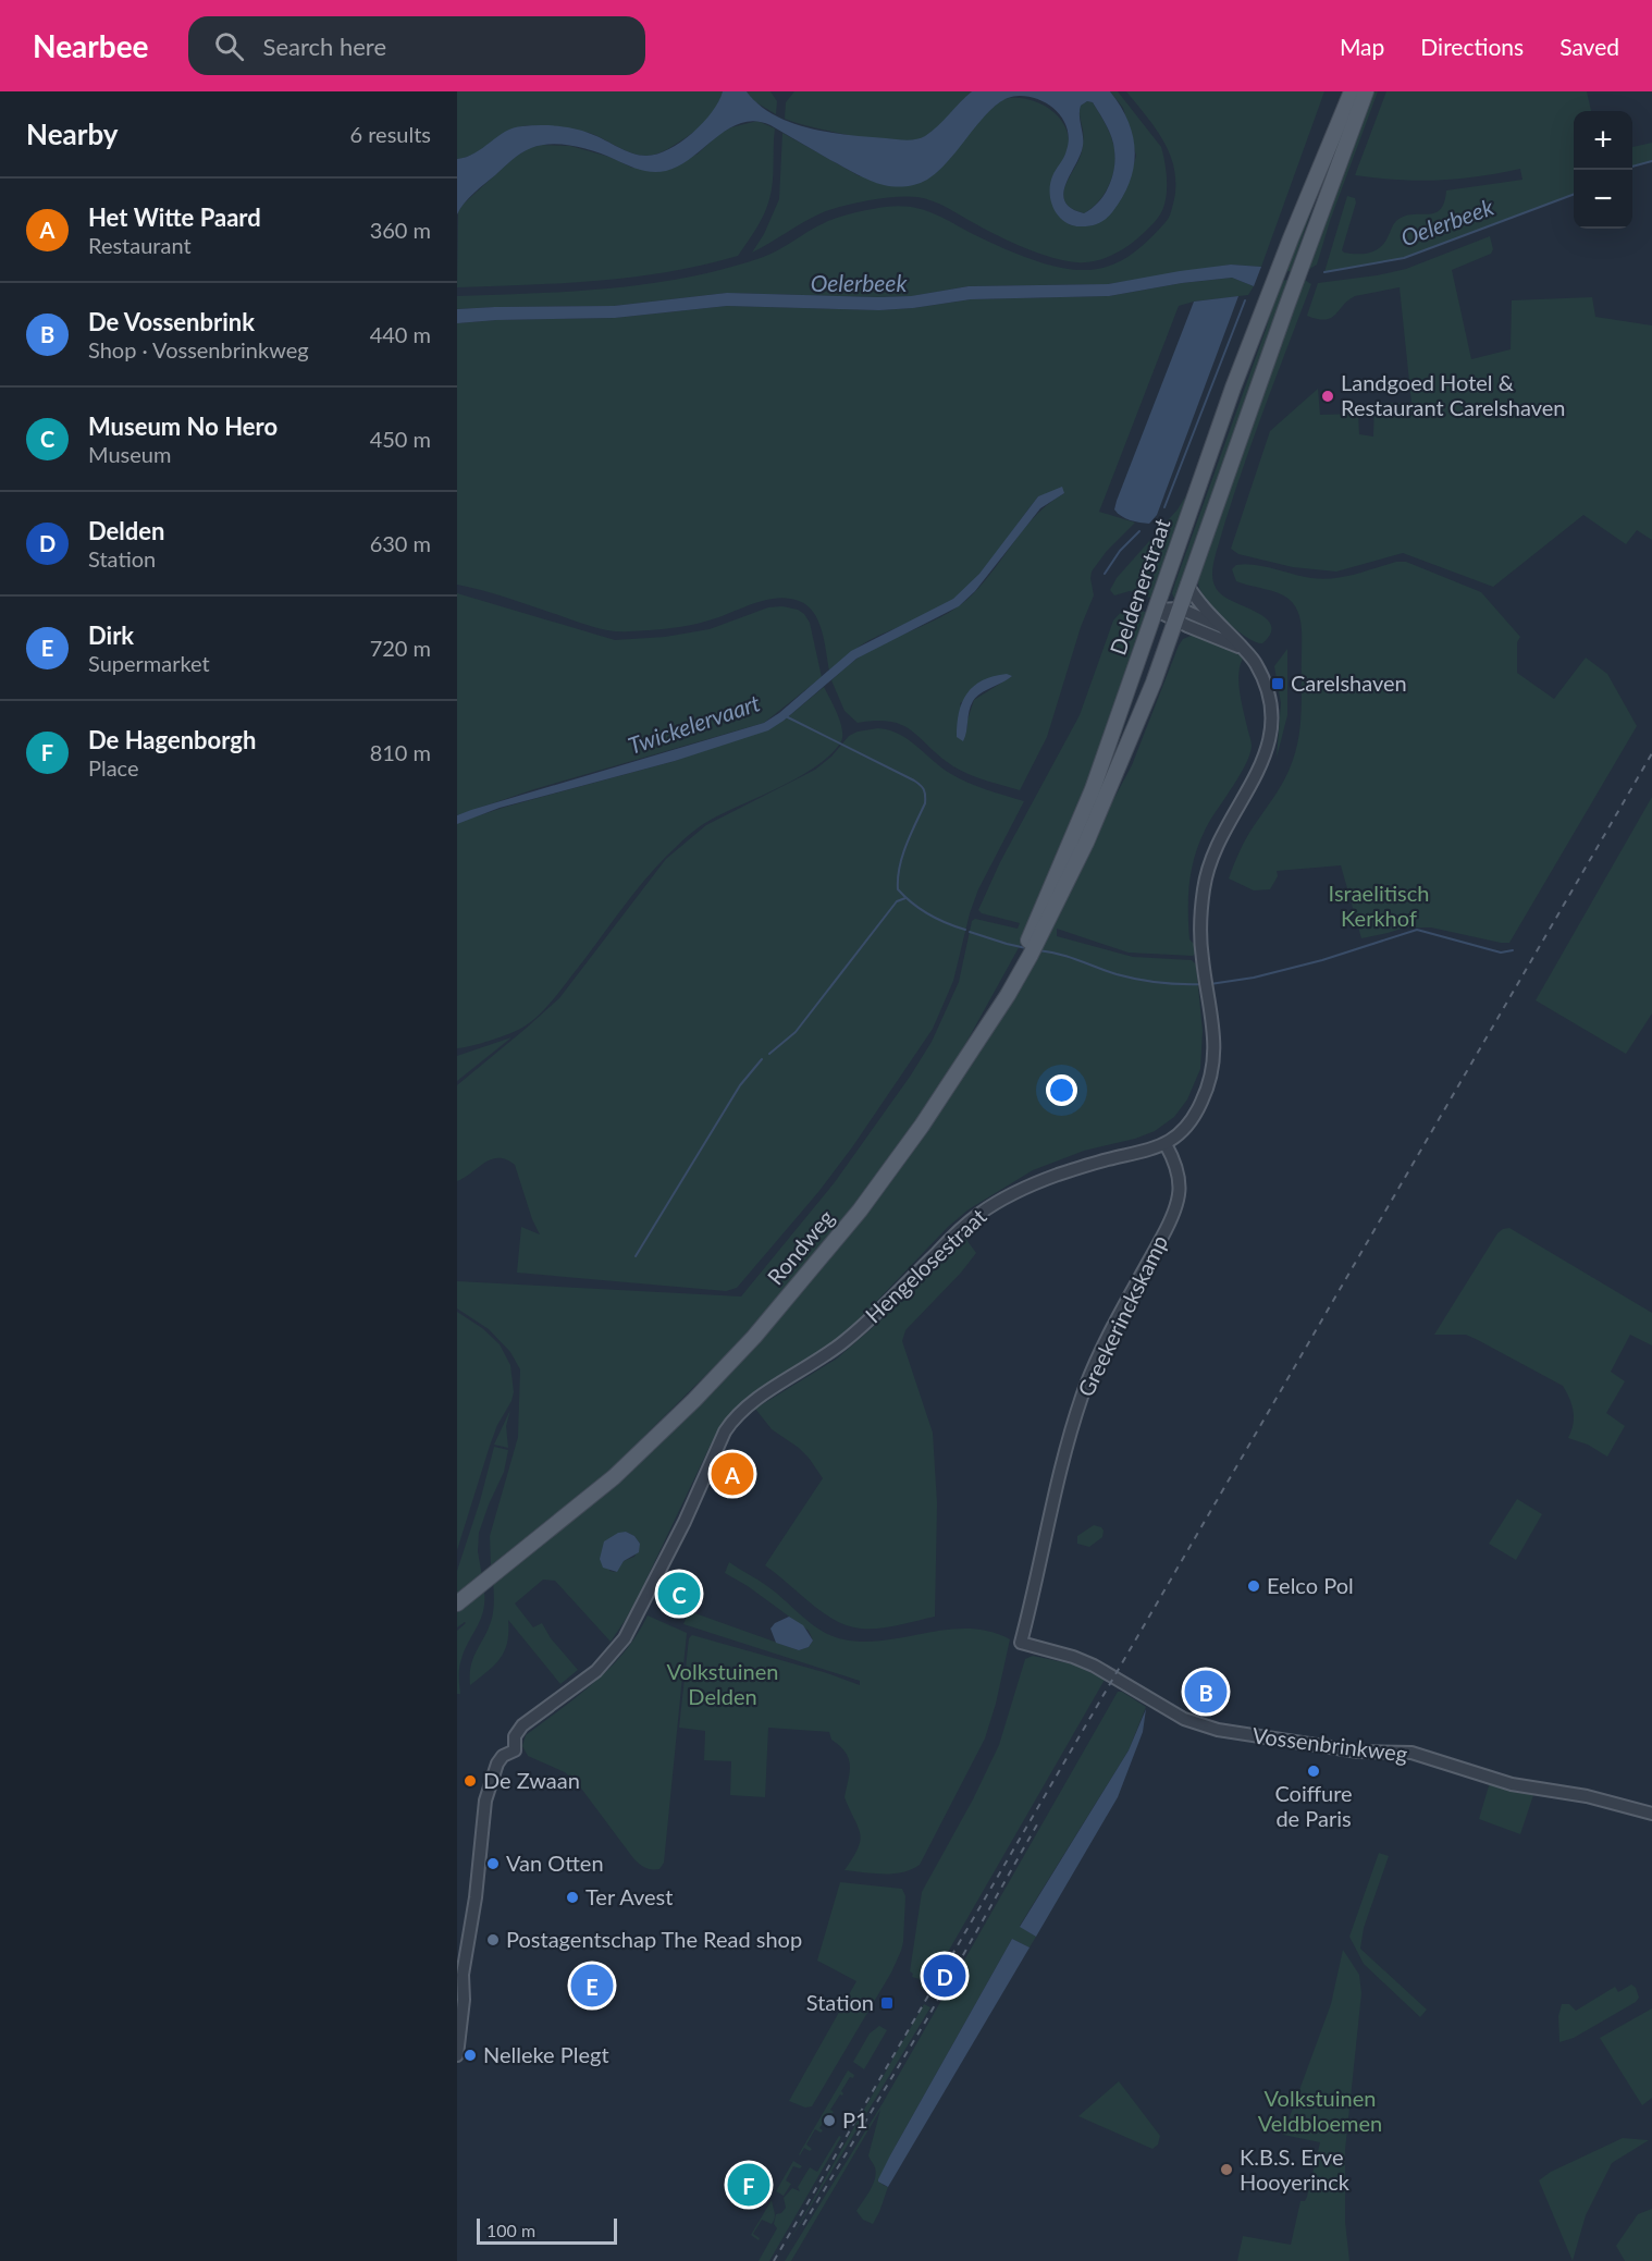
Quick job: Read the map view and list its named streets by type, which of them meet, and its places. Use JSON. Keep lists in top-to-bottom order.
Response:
{
  "streets": {
    "main road": ["Deldenerstraat", "Rondweg"],
    "street": ["Hengelosestraat", "Greekerinckskamp", "Vossenbrinkweg"]
  },
  "crossings": [
    ["Deldenerstraat", "Rondweg"],
    ["Deldenerstraat", "Hengelosestraat"],
    ["Hengelosestraat", "Greekerinckskamp"],
    ["Greekerinckskamp", "Vossenbrinkweg"]
  ],
  "water": ["Oelerbeek", "Twickelervaart"],
  "parks": ["Israelitisch Kerkhof", "Volkstuinen Delden", "Volkstuinen Veldbloemen"],
  "places": {
    "other": [
      "Landgoed Hotel & Restaurant Carelshaven",
      "Eelco Pol",
      "Coiffure de Paris",
      "De Zwaan",
      "Van Otten",
      "Ter Avest",
      "Postagentschap The Read shop",
      "Nelleke Plegt",
      "P1",
      "K.B.S. Erve Hooyerinck"
    ],
    "transit": ["Carelshaven", "Station"]
  },
  "scale_bar": "100 m",
  "page": {
    "header": "Nearbee",
    "search": "Search here",
    "nav": ["Map", "Directions", "Saved"],
    "heading": ["Nearby", "6 results"],
    "map_buttons": ["+", "−"],
    "list": [
      {
        "mark": "A",
        "name": "Het Witte Paard",
        "note": "Restaurant",
        "value": "360 m"
      },
      {
        "mark": "B",
        "name": "De Vossenbrink",
        "note": "Shop · Vossenbrinkweg",
        "value": "440 m"
      },
      {
        "mark": "C",
        "name": "Museum No Hero",
        "note": "Museum",
        "value": "450 m"
      },
      {
        "mark": "D",
        "name": "Delden",
        "note": "Station",
        "value": "630 m"
      },
      {
        "mark": "E",
        "name": "Dirk",
        "note": "Supermarket",
        "value": "720 m"
      },
      {
        "mark": "F",
        "name": "De Hagenborgh",
        "note": "Place",
        "value": "810 m"
      }
    ],
    "pins": [
      "A",
      "C",
      "B",
      "D",
      "E",
      "F"
    ],
    "scale": "100 m"
  }
}
